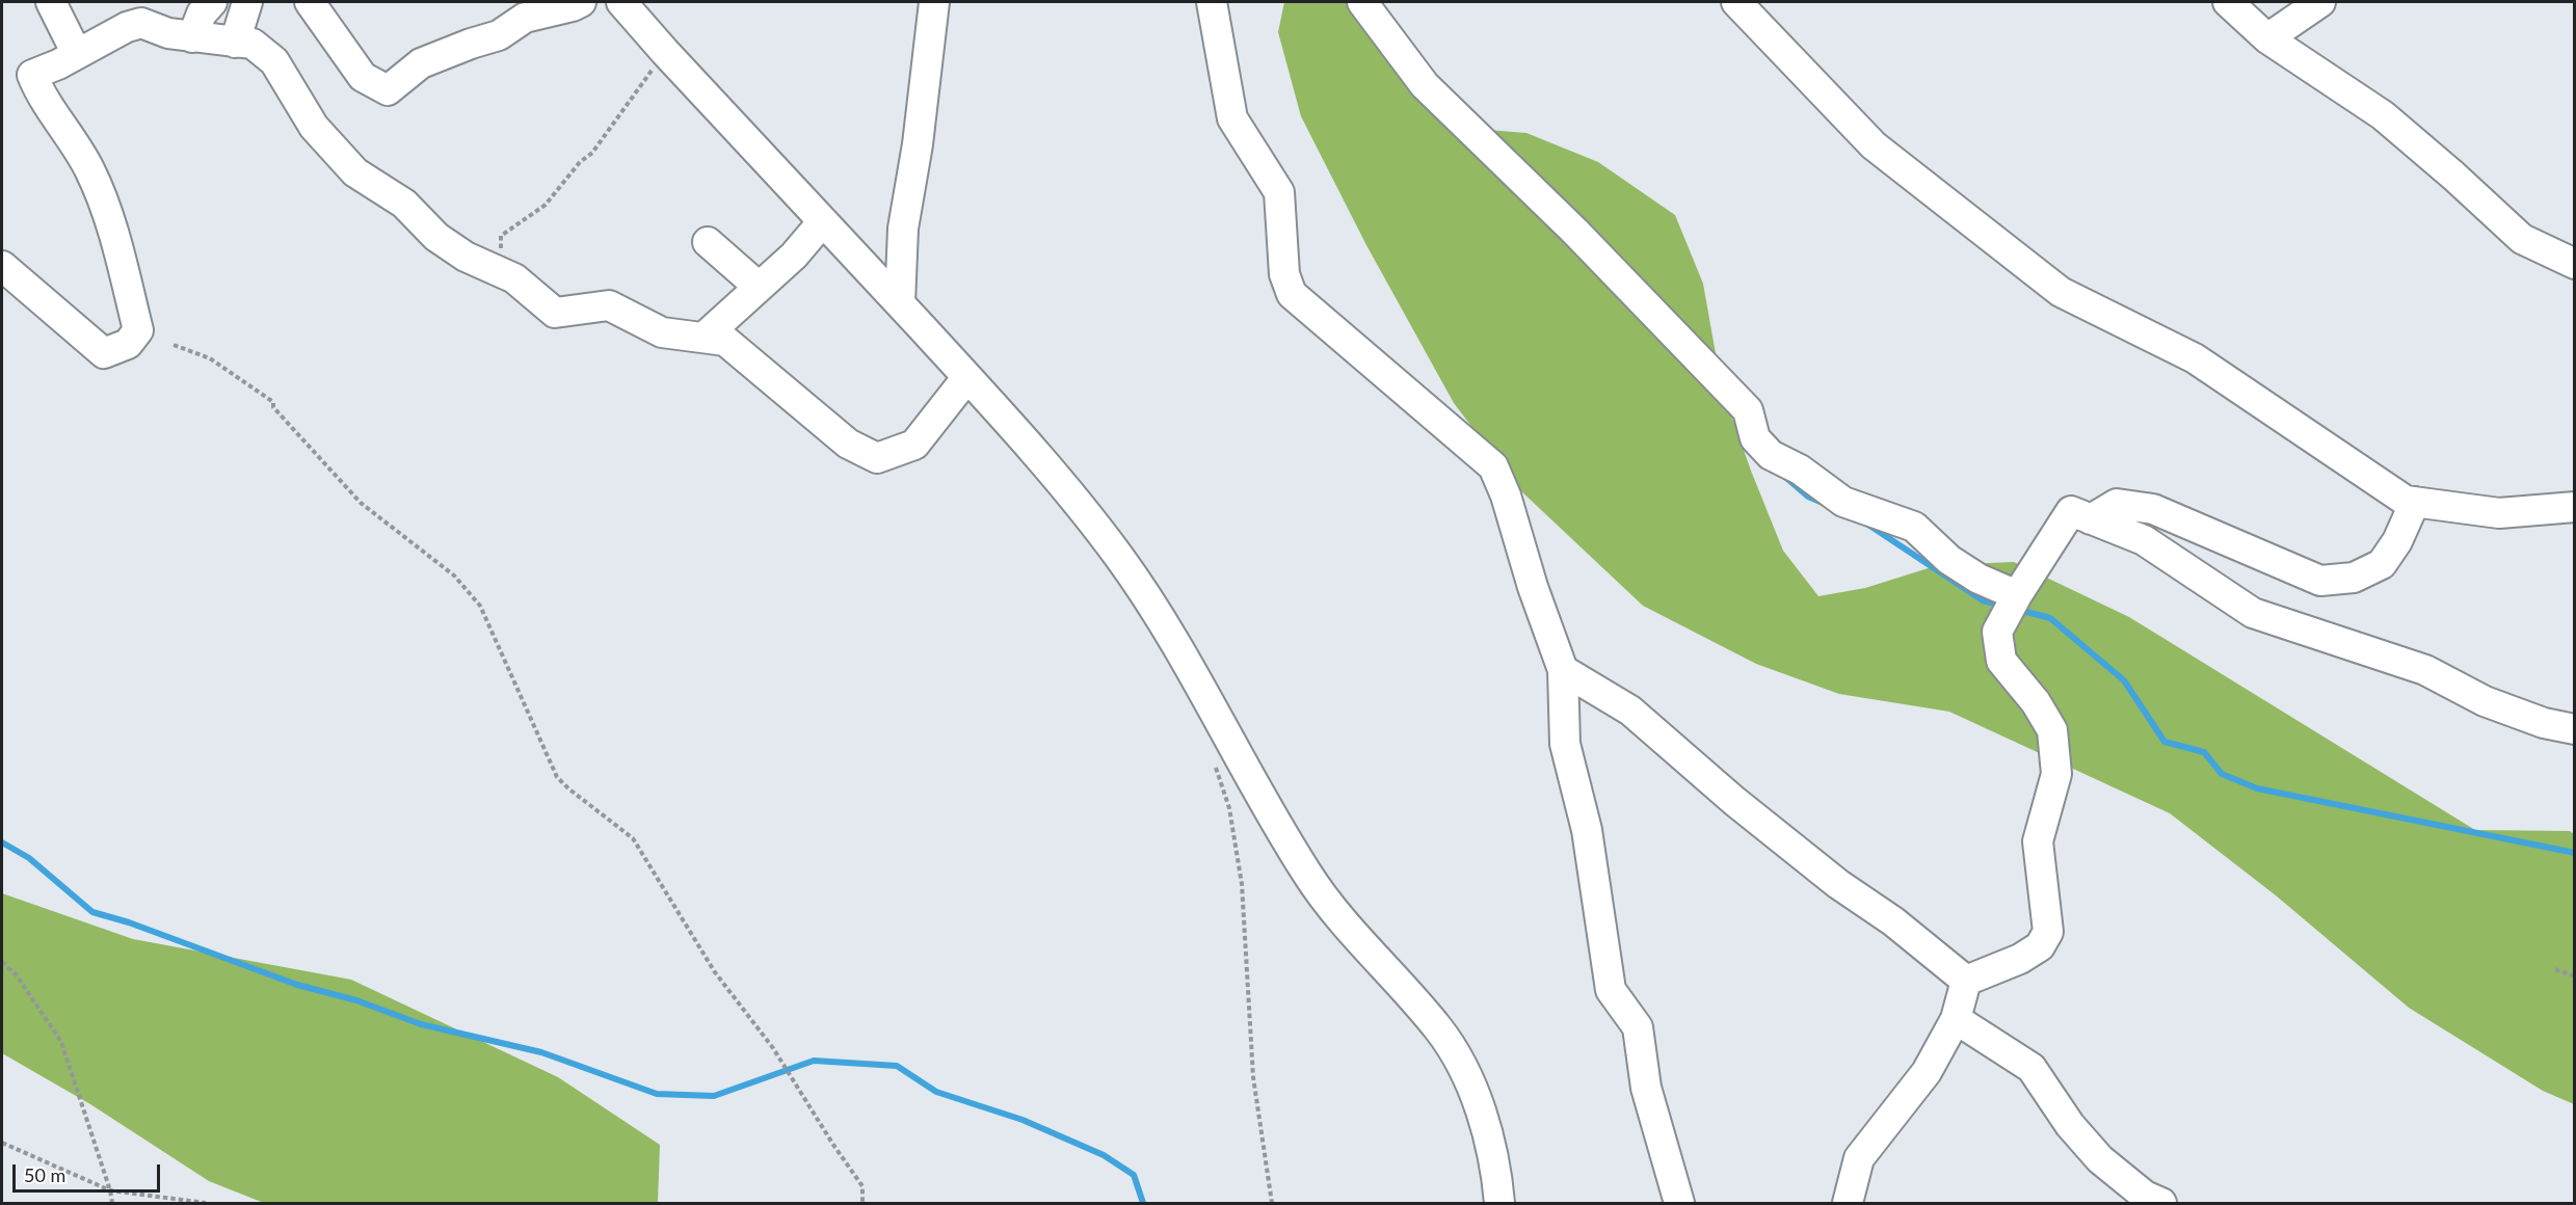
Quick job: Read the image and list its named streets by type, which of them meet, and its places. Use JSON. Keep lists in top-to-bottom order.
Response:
{
  "scale_bar": "50 m"
}
